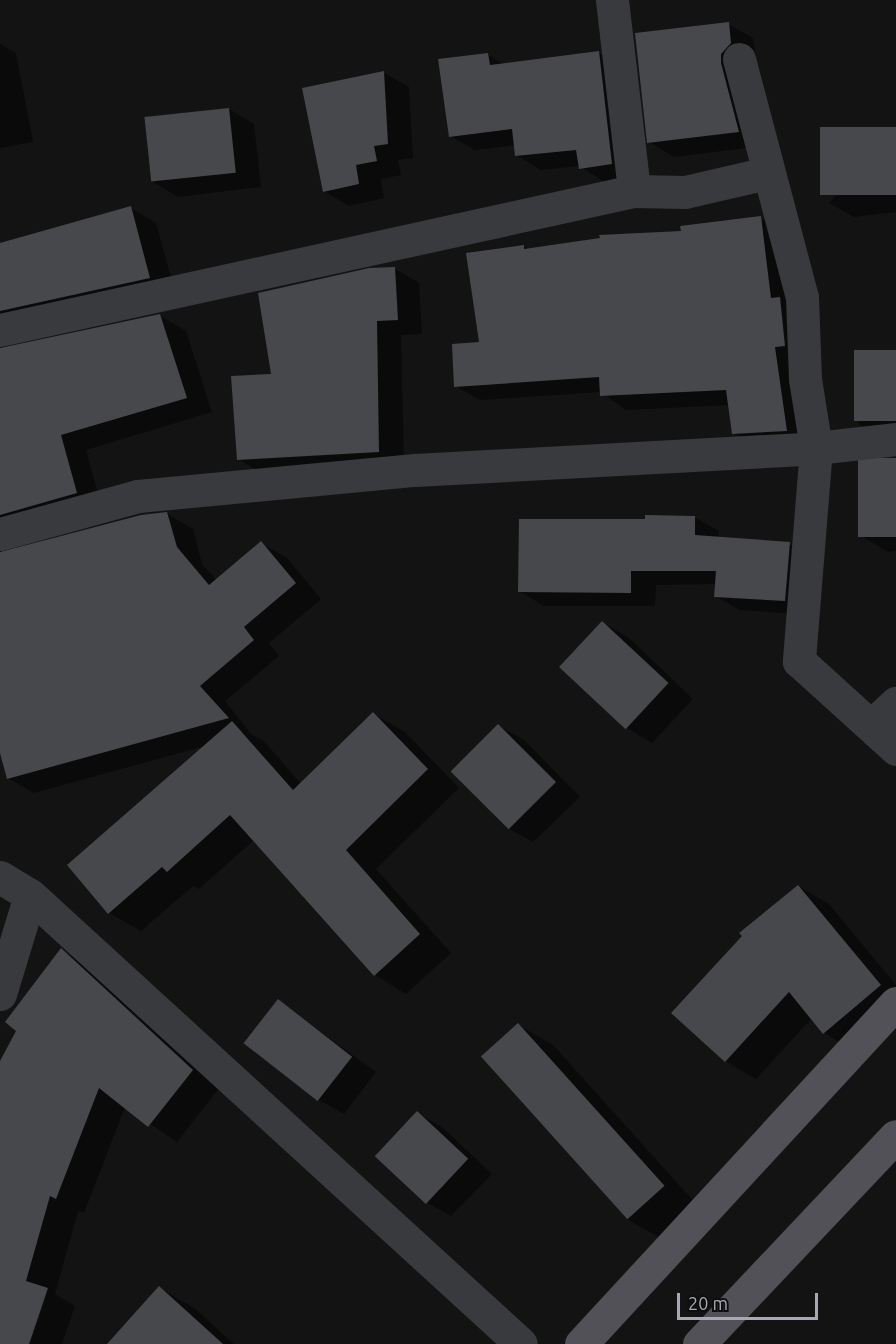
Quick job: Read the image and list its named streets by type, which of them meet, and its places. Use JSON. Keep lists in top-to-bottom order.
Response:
{
  "scale_bar": "20 m"
}
